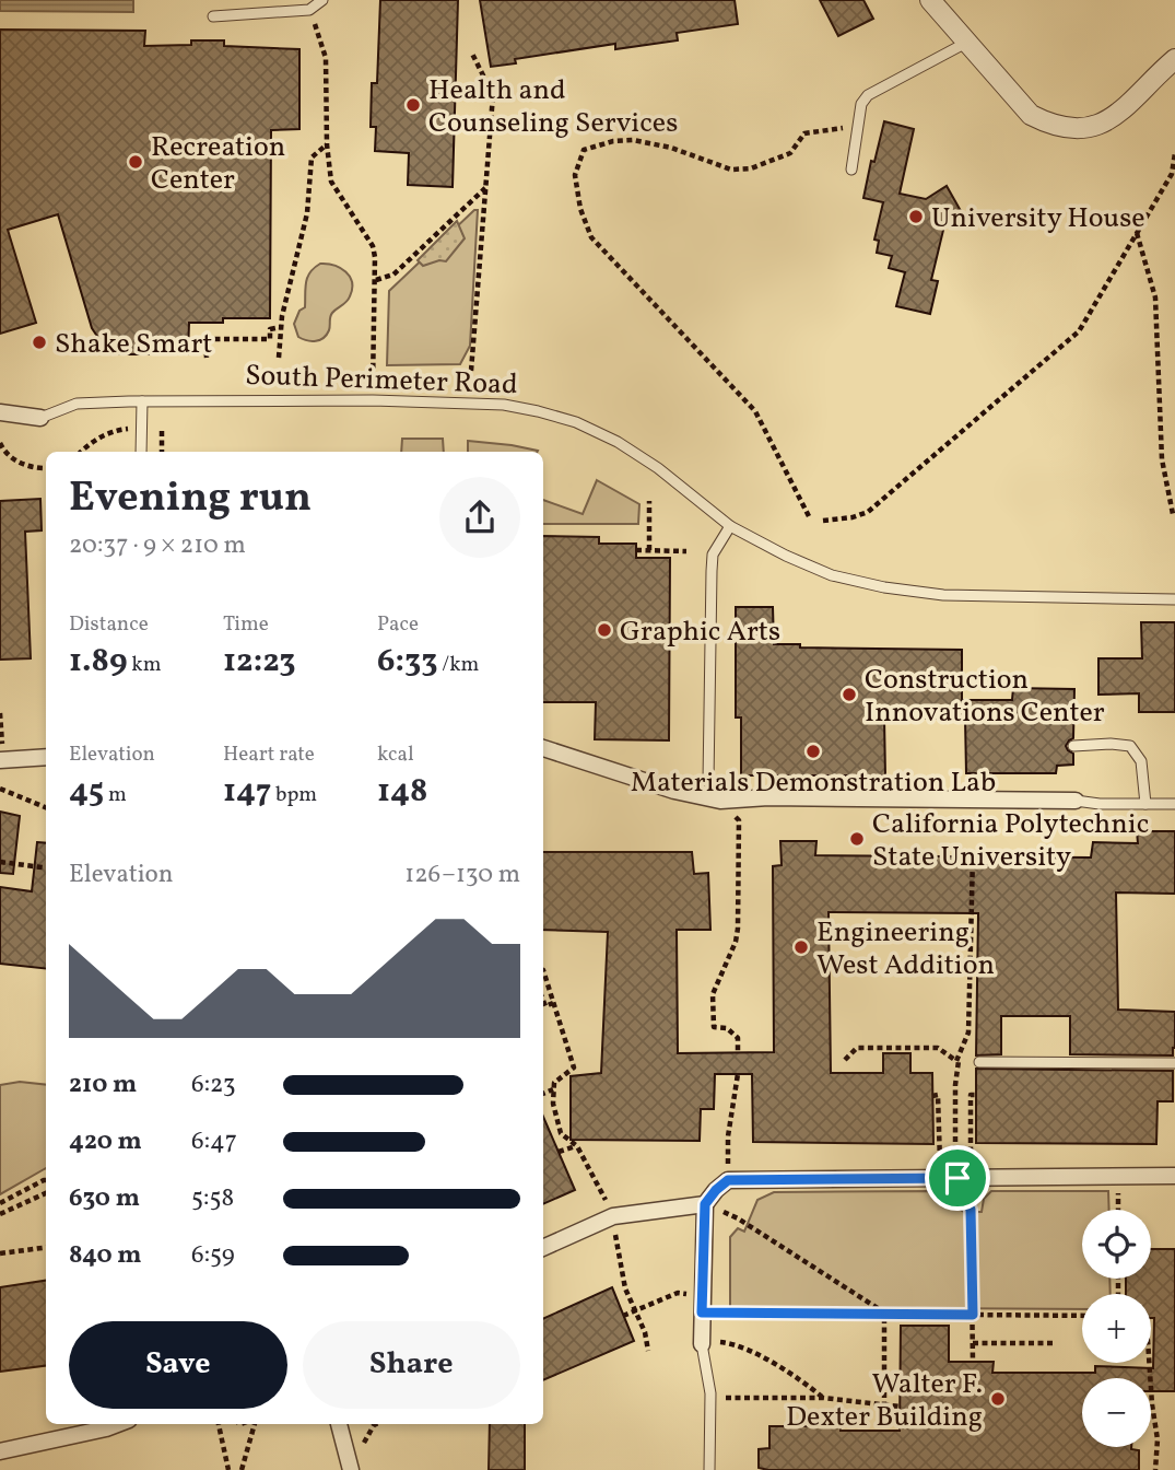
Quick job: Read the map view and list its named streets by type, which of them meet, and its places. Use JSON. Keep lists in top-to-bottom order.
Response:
{
  "streets": {
    "street": ["South Perimeter Road"]
  },
  "places": [
    "Health and Counseling Services",
    "Recreation Center",
    "University House",
    "Shake Smart",
    "Graphic Arts",
    "Construction Innovations Center",
    "Materials Demonstration Lab",
    "California Polytechnic State University",
    "Engineering West Addition",
    "Walter F. Dexter Building"
  ],
  "page": {
    "heading": ["Evening run", "20:37 · 9 × 210 m"],
    "stats": [
      ["Distance", "1.89 km"],
      ["Time", "12:23"],
      ["Pace", "6:33 /km"],
      ["Elevation", "45 m"],
      ["Heart rate", "147 bpm"],
      ["kcal", "148"]
    ],
    "chart": ["Elevation", "126–130 m"],
    "list": [
      {
        "name": "210 m",
        "note": "6:23"
      },
      {
        "name": "420 m",
        "note": "6:47"
      },
      {
        "name": "630 m",
        "note": "5:58"
      },
      {
        "name": "840 m",
        "note": "6:59"
      }
    ],
    "map_buttons": ["+", "−"],
    "buttons": ["Save", "Share"]
  }
}
